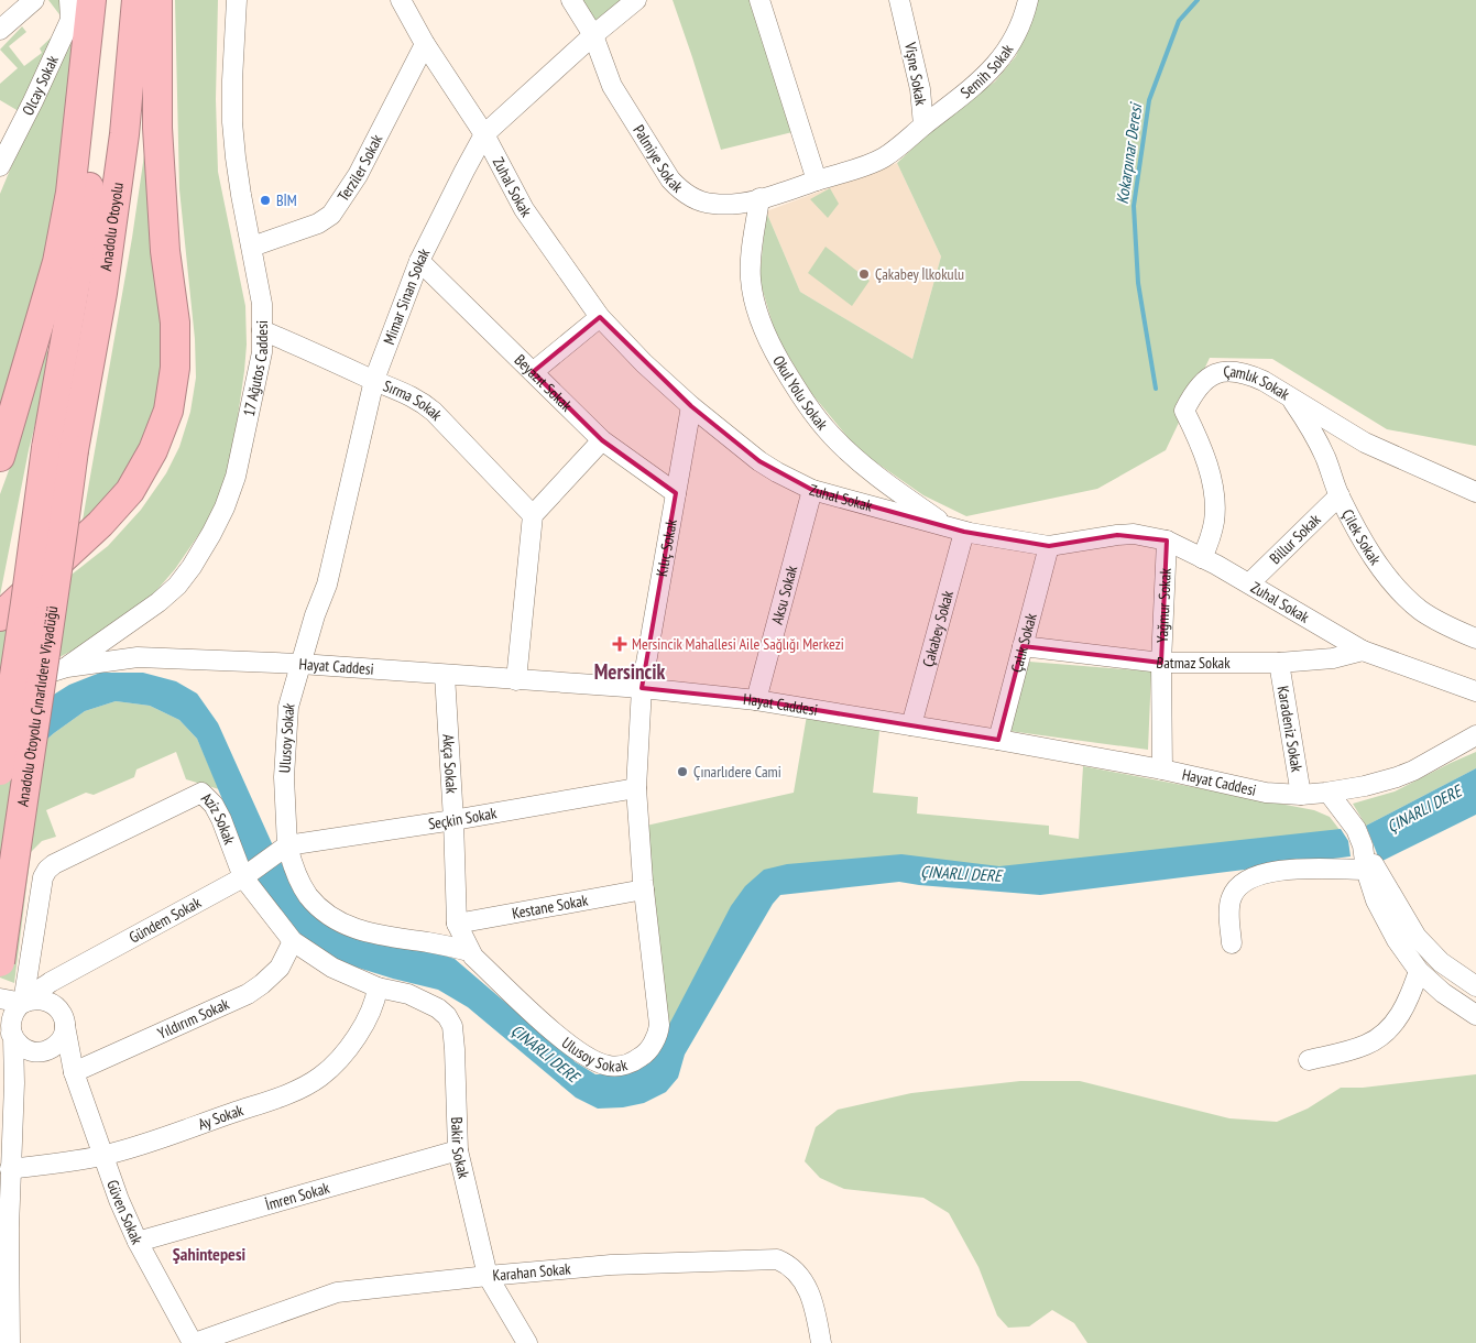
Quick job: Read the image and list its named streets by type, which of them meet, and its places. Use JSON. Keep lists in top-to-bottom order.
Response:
{
  "streets": {
    "highway": ["Anadolu Otoyolu", "Anadolu Otoyolu Çınarlıdere Viyadüğü"],
    "street": [
      "Semih Sokak",
      "Vişne Sokak",
      "Olcay Sokak",
      "Palmiye Sokak",
      "Terziler Sokak",
      "Zuhal Sokak",
      "Mimar Sinan Sokak",
      "17 Ağutos Caddesi",
      "Beyazıt Sokak",
      "Çamlık Sokak",
      "Okul Yolu Sokak",
      "Sırma Sokak",
      "Çilek Sokak",
      "Billur Sokak",
      "Kılıç Sokak",
      "Aksu Sokak",
      "Yağmur Sokak",
      "Çakabey Sokak",
      "Çalık Sokak",
      "Batmaz Sokak",
      "Hayat Caddesi",
      "Karadeniz Sokak",
      "Ulusoy Sokak",
      "Akça Sokak",
      "Seçkin Sokak",
      "Aziz Sokak",
      "Kestane Sokak",
      "Gündem Sokak",
      "Yıldırım Sokak",
      "Ay Sokak",
      "Bakir Sokak",
      "İmren Sokak",
      "Güven Sokak",
      "Karahan Sokak"
    ]
  },
  "crossings": [
    ["Semih Sokak", "Vişne Sokak"],
    ["Vişne Sokak", "Palmiye Sokak"],
    ["Palmiye Sokak", "Mimar Sinan Sokak"],
    ["Palmiye Sokak", "Okul Yolu Sokak"],
    ["Terziler Sokak", "Zuhal Sokak"],
    ["Terziler Sokak", "17 Ağutos Caddesi"],
    ["Zuhal Sokak", "Mimar Sinan Sokak"],
    ["Zuhal Sokak", "Çamlık Sokak"],
    ["Zuhal Sokak", "Okul Yolu Sokak"],
    ["Zuhal Sokak", "Billur Sokak"],
    ["Zuhal Sokak", "Kılıç Sokak"],
    ["Zuhal Sokak", "Aksu Sokak"],
    ["Zuhal Sokak", "Yağmur Sokak"],
    ["Zuhal Sokak", "Çakabey Sokak"],
    ["Zuhal Sokak", "Çalık Sokak"],
    ["Zuhal Sokak", "Batmaz Sokak"],
    ["Anadolu Otoyolu", "Anadolu Otoyolu Çınarlıdere Viyadüğü"],
    ["Mimar Sinan Sokak", "Beyazıt Sokak"],
    ["Mimar Sinan Sokak", "Sırma Sokak"],
    ["Mimar Sinan Sokak", "Hayat Caddesi"],
    ["Mimar Sinan Sokak", "Ulusoy Sokak"],
    ["17 Ağutos Caddesi", "Sırma Sokak"],
    ["17 Ağutos Caddesi", "Hayat Caddesi"],
    ["Beyazıt Sokak", "Kılıç Sokak"],
    ["Çamlık Sokak", "Çilek Sokak"],
    ["Okul Yolu Sokak", "Çakabey Sokak"],
    ["Çilek Sokak", "Billur Sokak"],
    ["Kılıç Sokak", "Hayat Caddesi"],
    ["Kılıç Sokak", "Ulusoy Sokak"],
    ["Aksu Sokak", "Hayat Caddesi"],
    ["Yağmur Sokak", "Batmaz Sokak"],
    ["Yağmur Sokak", "Hayat Caddesi"],
    ["Çakabey Sokak", "Hayat Caddesi"],
    ["Çalık Sokak", "Batmaz Sokak"],
    ["Çalık Sokak", "Hayat Caddesi"],
    ["Batmaz Sokak", "Karadeniz Sokak"],
    ["Hayat Caddesi", "Karadeniz Sokak"],
    ["Hayat Caddesi", "Ulusoy Sokak"],
    ["Hayat Caddesi", "Akça Sokak"],
    ["Ulusoy Sokak", "Akça Sokak"],
    ["Ulusoy Sokak", "Seçkin Sokak"],
    ["Ulusoy Sokak", "Kestane Sokak"],
    ["Ulusoy Sokak", "Gündem Sokak"],
    ["Akça Sokak", "Seçkin Sokak"],
    ["Akça Sokak", "Kestane Sokak"],
    ["Seçkin Sokak", "Gündem Sokak"],
    ["Aziz Sokak", "Gündem Sokak"],
    ["Aziz Sokak", "Yıldırım Sokak"],
    ["Aziz Sokak", "Ay Sokak"],
    ["Aziz Sokak", "Bakir Sokak"],
    ["Aziz Sokak", "Güven Sokak"],
    ["Gündem Sokak", "Güven Sokak"],
    ["Yıldırım Sokak", "Güven Sokak"],
    ["Ay Sokak", "Bakir Sokak"],
    ["Ay Sokak", "Güven Sokak"],
    ["Bakir Sokak", "İmren Sokak"],
    ["Bakir Sokak", "Karahan Sokak"],
    ["İmren Sokak", "Güven Sokak"],
    ["Güven Sokak", "Karahan Sokak"]
  ],
  "districts": ["Mersincik", "Şahintepesi"],
  "water": ["Kokarpınar Deresi", "ÇINARLI DERE"],
  "places": {
    "other": ["BİM", "Çakabey İlkokulu", "Çınarlıdere Cami"],
    "health": ["Mersincik Mahallesi Aile Sağlığı Merkezi"]
  }
}
